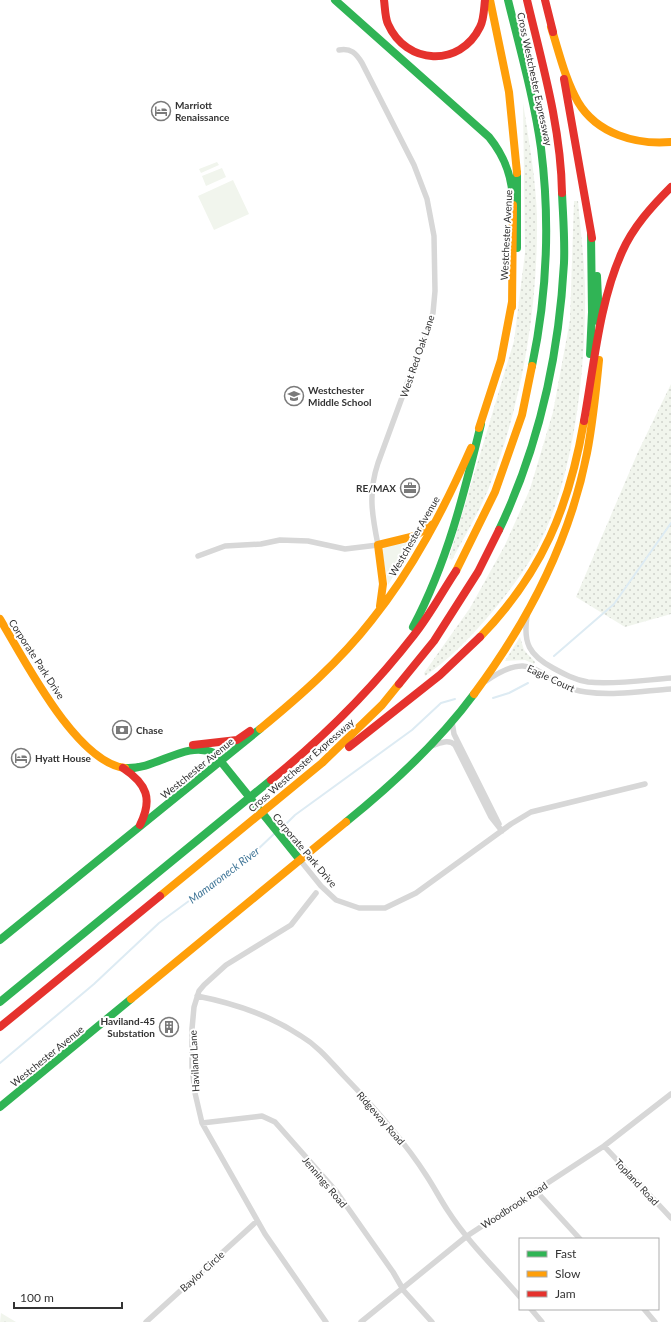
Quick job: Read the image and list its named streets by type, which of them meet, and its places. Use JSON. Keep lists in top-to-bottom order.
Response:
{
  "streets": {
    "main road": ["Cross Westchester Expressway", "Westchester Avenue", "Corporate Park Drive"],
    "street": [
      "West Red Oak Lane",
      "Eagle Court",
      "Haviland Lane",
      "Ridgeway Road",
      "Jennings Road",
      "Topland Road",
      "Woodbrook Road",
      "Baylor Circle"
    ]
  },
  "crossings": [
    ["Westchester Avenue", "Corporate Park Drive"],
    ["Westchester Avenue", "Eagle Court"],
    ["Haviland Lane", "Ridgeway Road"],
    ["Haviland Lane", "Jennings Road"],
    ["Haviland Lane", "Baylor Circle"],
    ["Ridgeway Road", "Woodbrook Road"],
    ["Jennings Road", "Woodbrook Road"],
    ["Topland Road", "Woodbrook Road"]
  ],
  "water": ["Mamaroneck River"],
  "places": {
    "hotel": ["Marriott Renaissance", "Hyatt House"],
    "school or university": ["Westchester Middle School"],
    "office": ["RE/MAX"],
    "bank": ["Chase"],
    "building": ["Haviland-45 Substation"]
  },
  "legend": ["Fast", "Slow", "Jam"],
  "scale_bar": "100 m"
}
